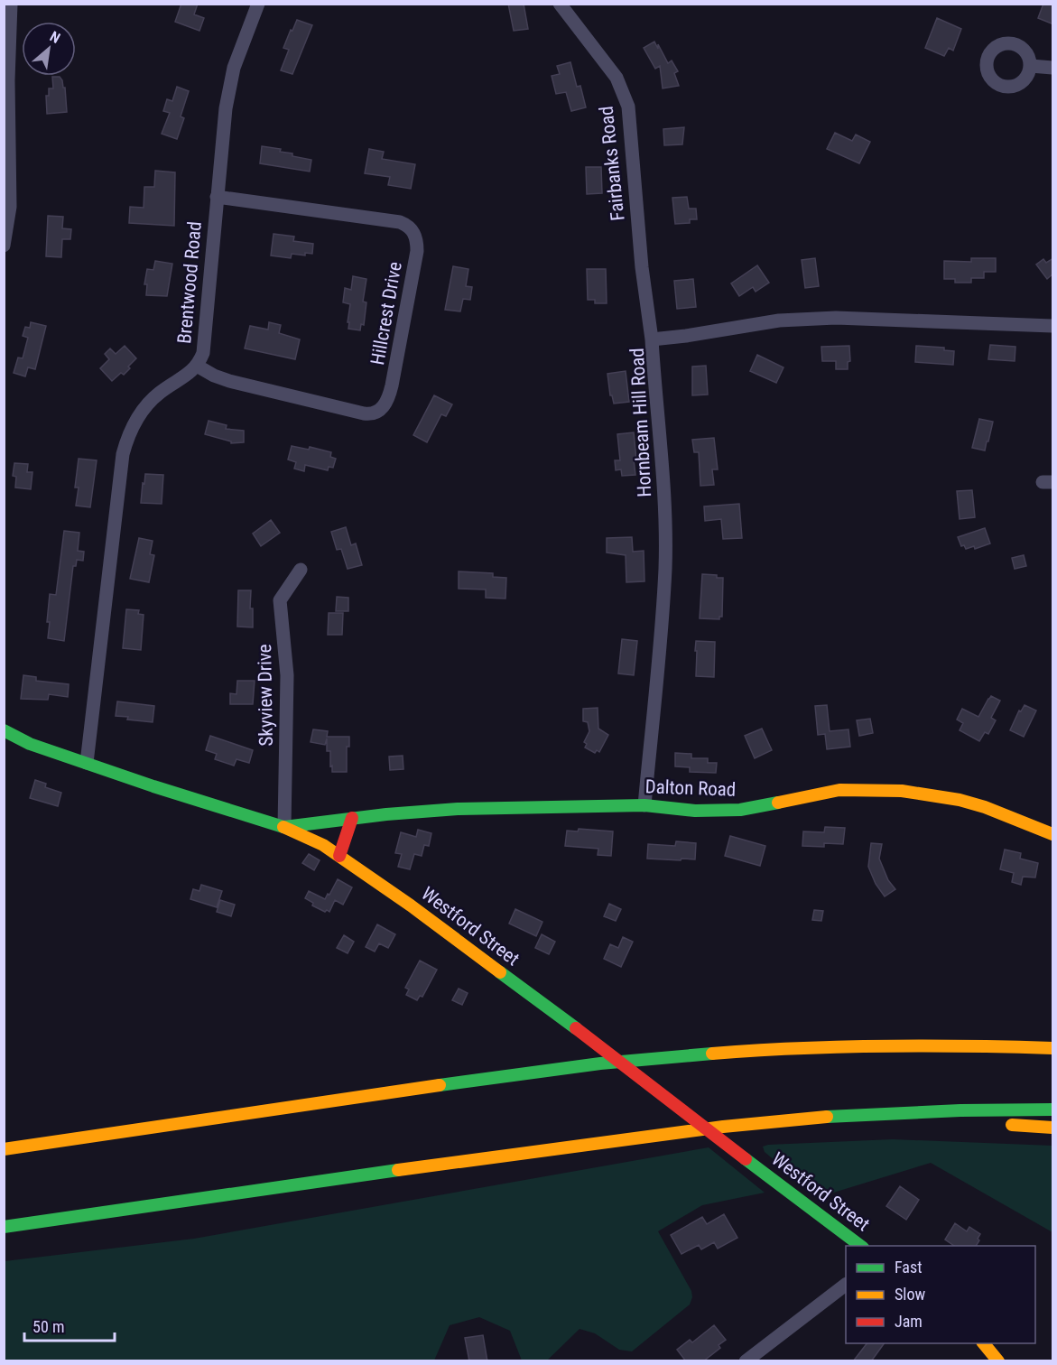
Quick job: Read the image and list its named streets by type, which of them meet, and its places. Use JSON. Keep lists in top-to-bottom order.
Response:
{
  "streets": {
    "main road": ["Dalton Road", "Westford Street"],
    "street": [
      "Fairbanks Road",
      "Brentwood Road",
      "Hillcrest Drive",
      "Hornbeam Hill Road",
      "Skyview Drive"
    ]
  },
  "crossings": [
    ["Fairbanks Road", "Hornbeam Hill Road"],
    ["Brentwood Road", "Hillcrest Drive"],
    ["Brentwood Road", "Westford Street"],
    ["Hornbeam Hill Road", "Dalton Road"],
    ["Skyview Drive", "Dalton Road"],
    ["Skyview Drive", "Westford Street"],
    ["Dalton Road", "Westford Street"]
  ],
  "legend": ["Fast", "Slow", "Jam"],
  "scale_bar": "50 m",
  "north": "top right"
}
